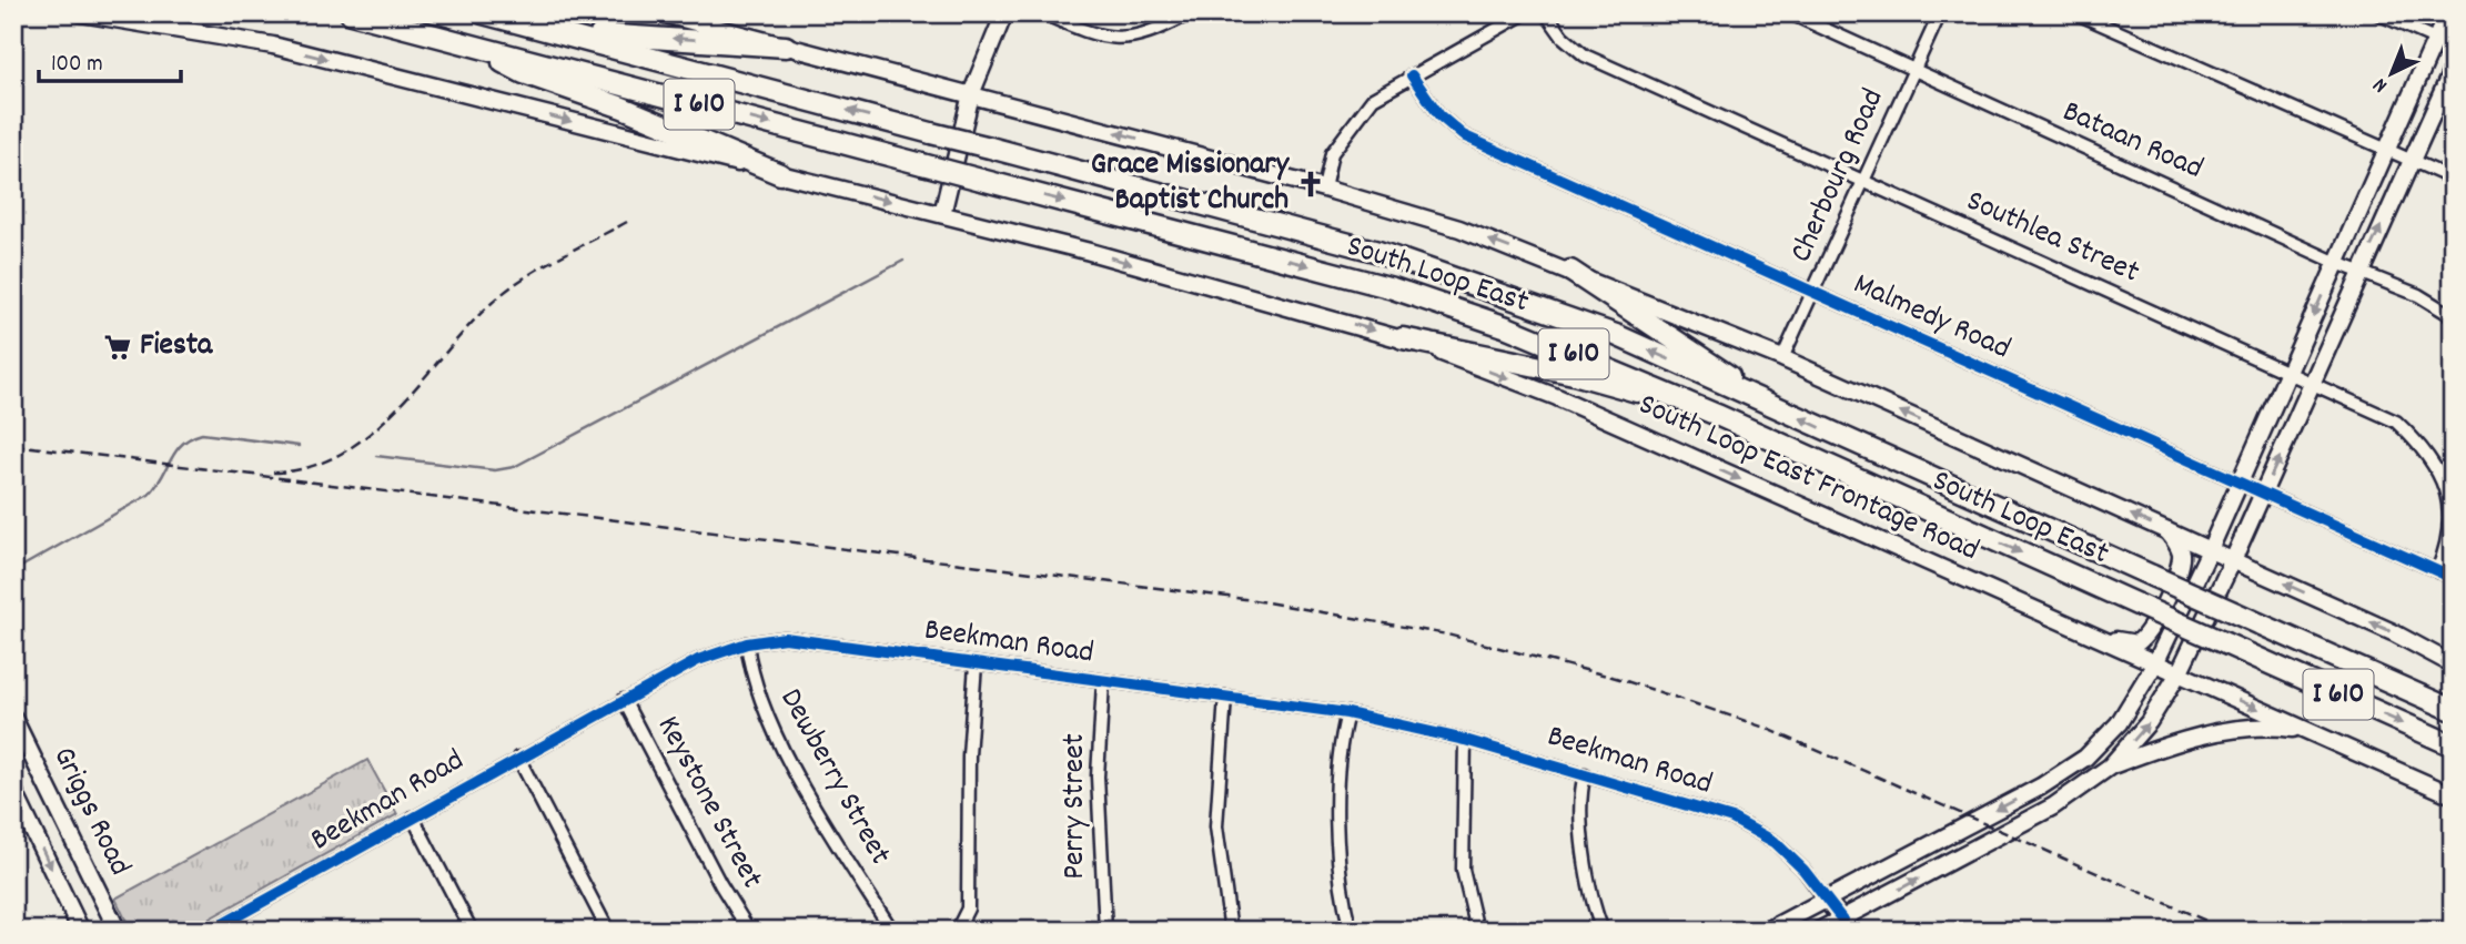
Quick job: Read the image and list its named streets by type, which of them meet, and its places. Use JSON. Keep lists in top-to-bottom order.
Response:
{
  "streets": {
    "highway": ["I 610", "South Loop East"],
    "main road": ["South Loop East Frontage Road", "Griggs Road"],
    "street": [
      "Bataan Road",
      "Cherbourg Road",
      "Southlea Street",
      "Malmedy Road",
      "Beekman Road",
      "Dewberry Street",
      "Keystone Street",
      "Perry Street"
    ]
  },
  "crossings": [
    ["Bataan Road", "Cherbourg Road"],
    ["Cherbourg Road", "Southlea Street"],
    ["Cherbourg Road", "Malmedy Road"],
    ["Southlea Street", "Malmedy Road"],
    ["Beekman Road", "Dewberry Street"],
    ["Beekman Road", "Keystone Street"],
    ["Beekman Road", "Perry Street"]
  ],
  "places": {
    "church": ["Grace Missionary Baptist Church"],
    "supermarket": ["Fiesta"]
  },
  "scale_bar": "100 m",
  "north": "bottom left"
}
